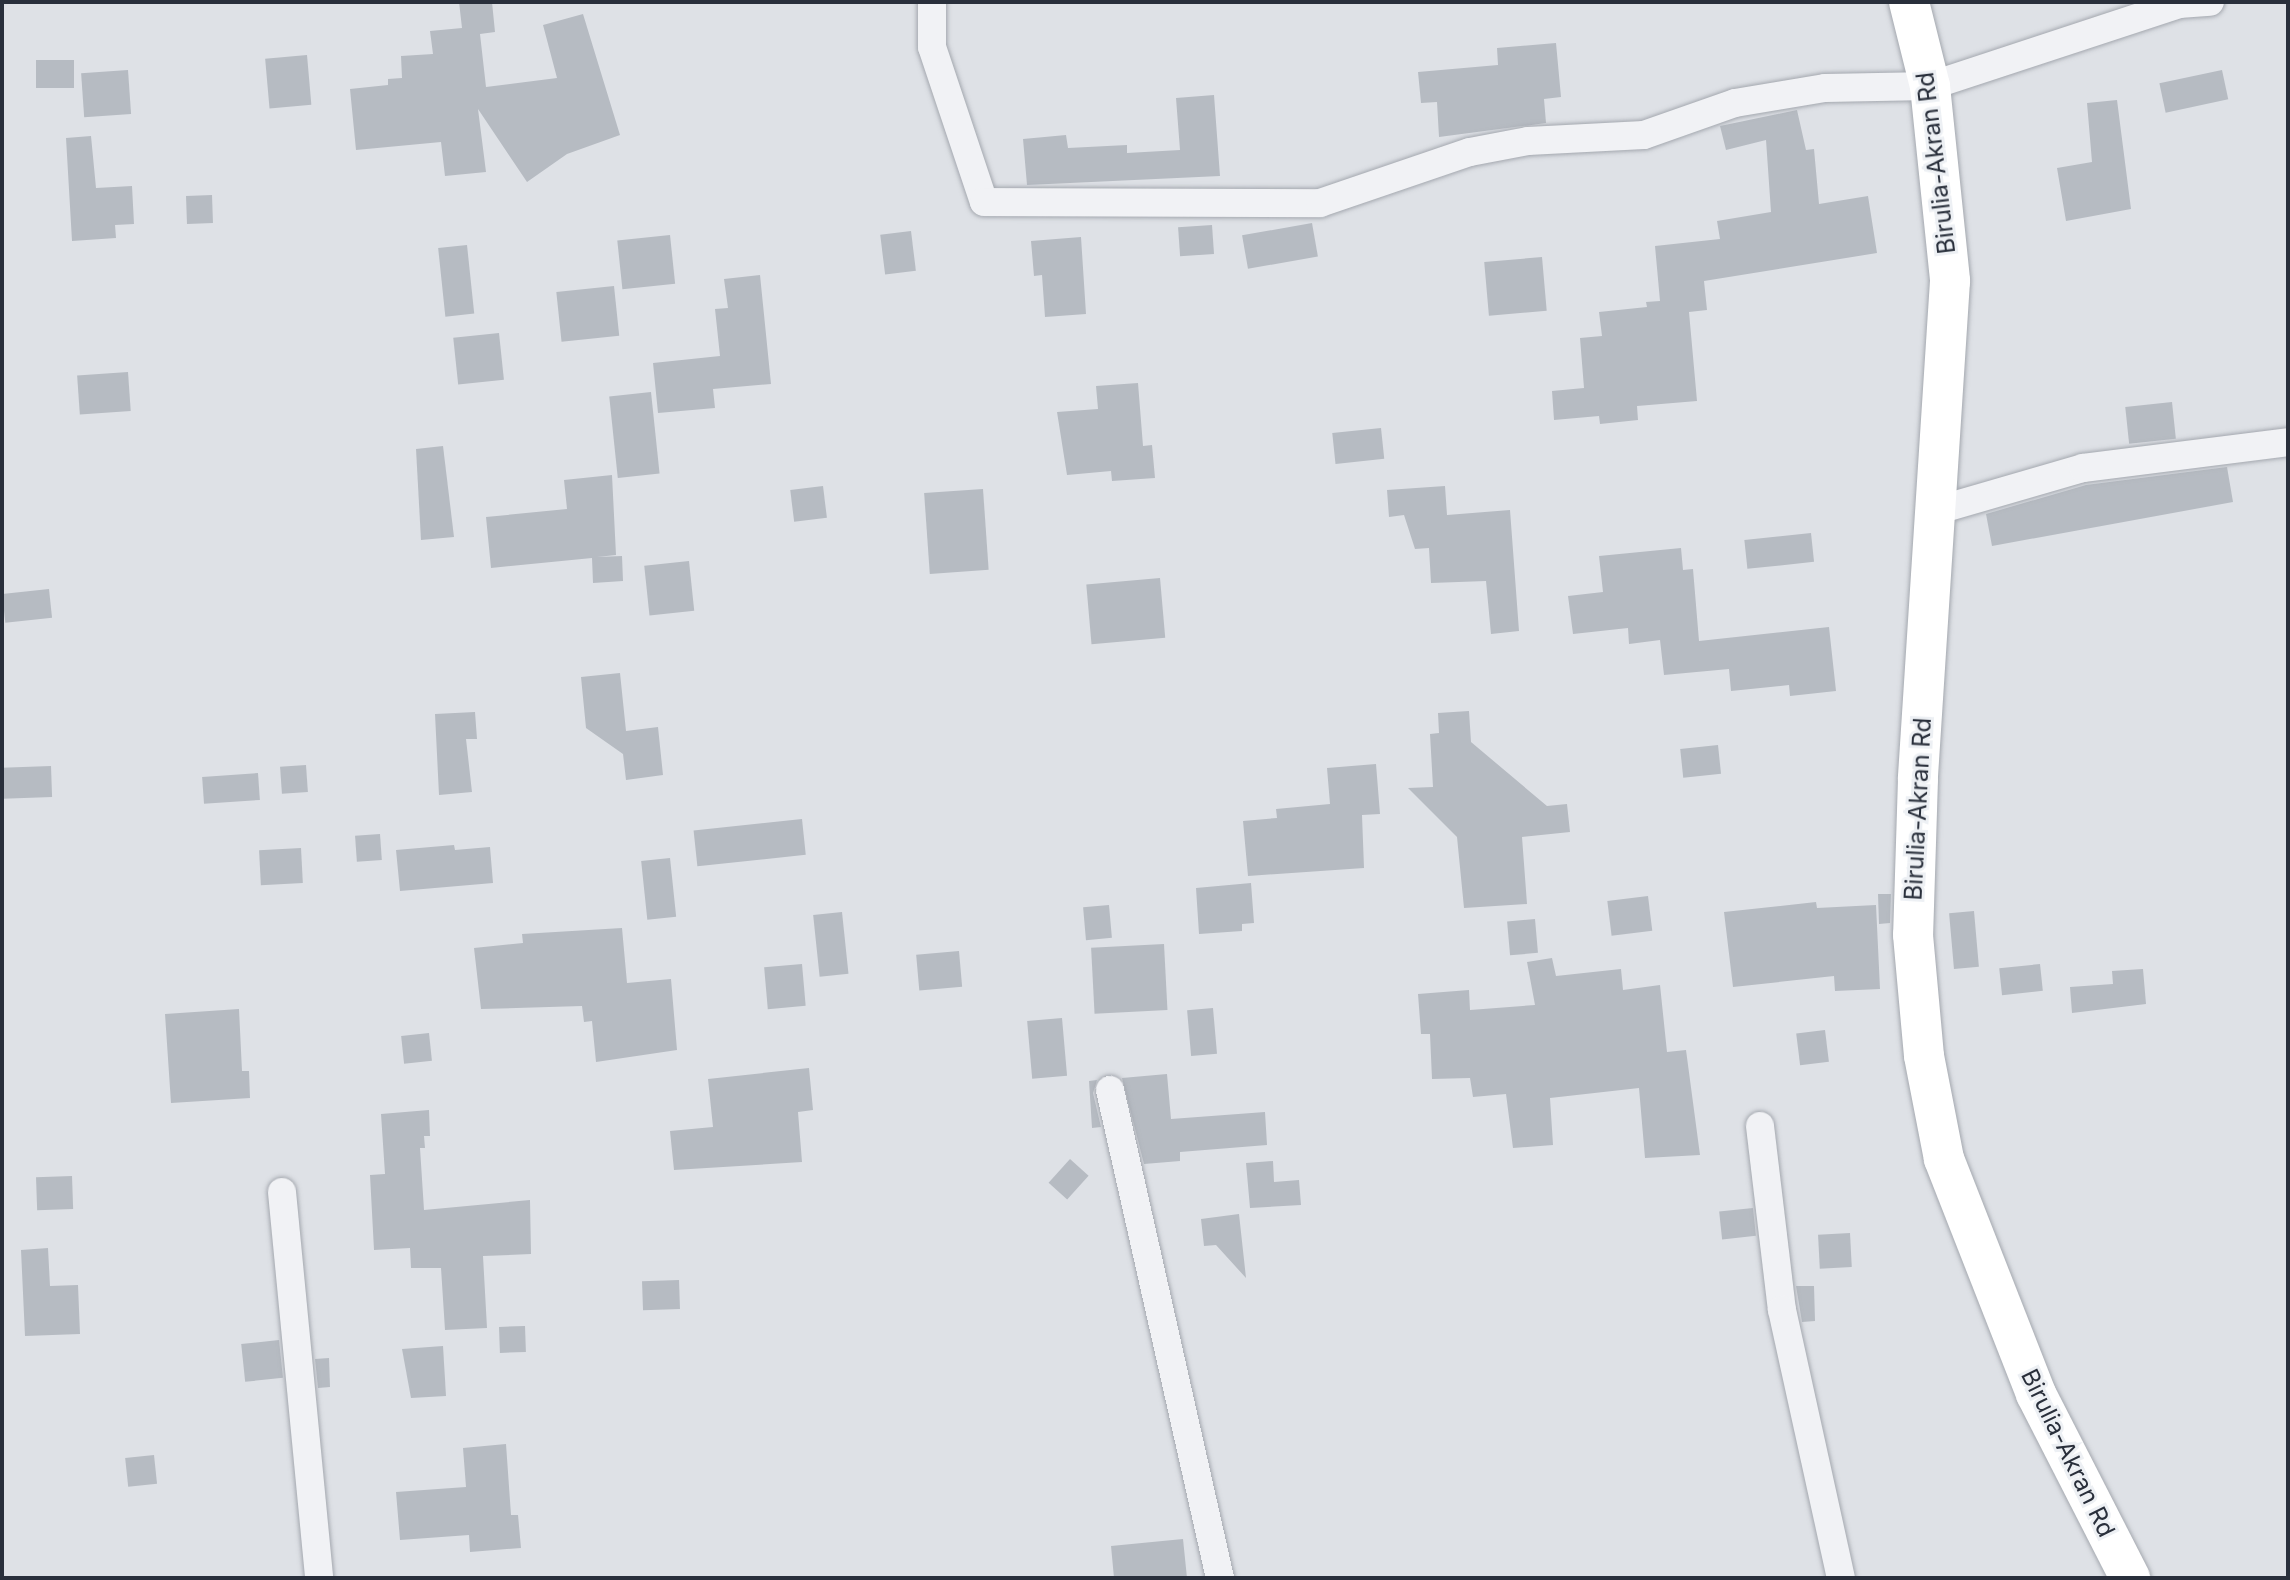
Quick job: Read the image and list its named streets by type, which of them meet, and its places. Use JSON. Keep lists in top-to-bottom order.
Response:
{
  "streets": {
    "street": ["Birulia-Akran Rd"]
  }
}
